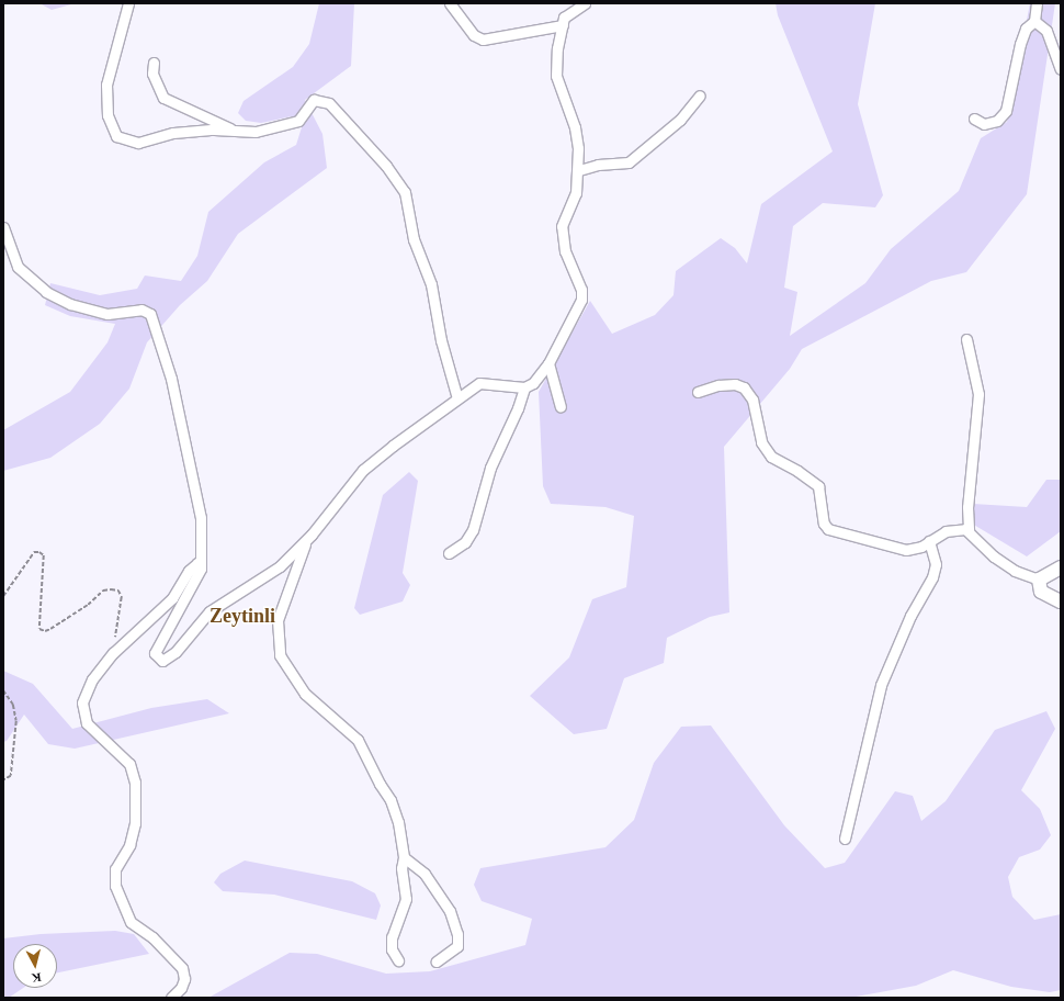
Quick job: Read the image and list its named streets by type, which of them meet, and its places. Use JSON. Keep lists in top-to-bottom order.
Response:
{
  "districts": ["Zeytinli"],
  "north": "bottom"
}
